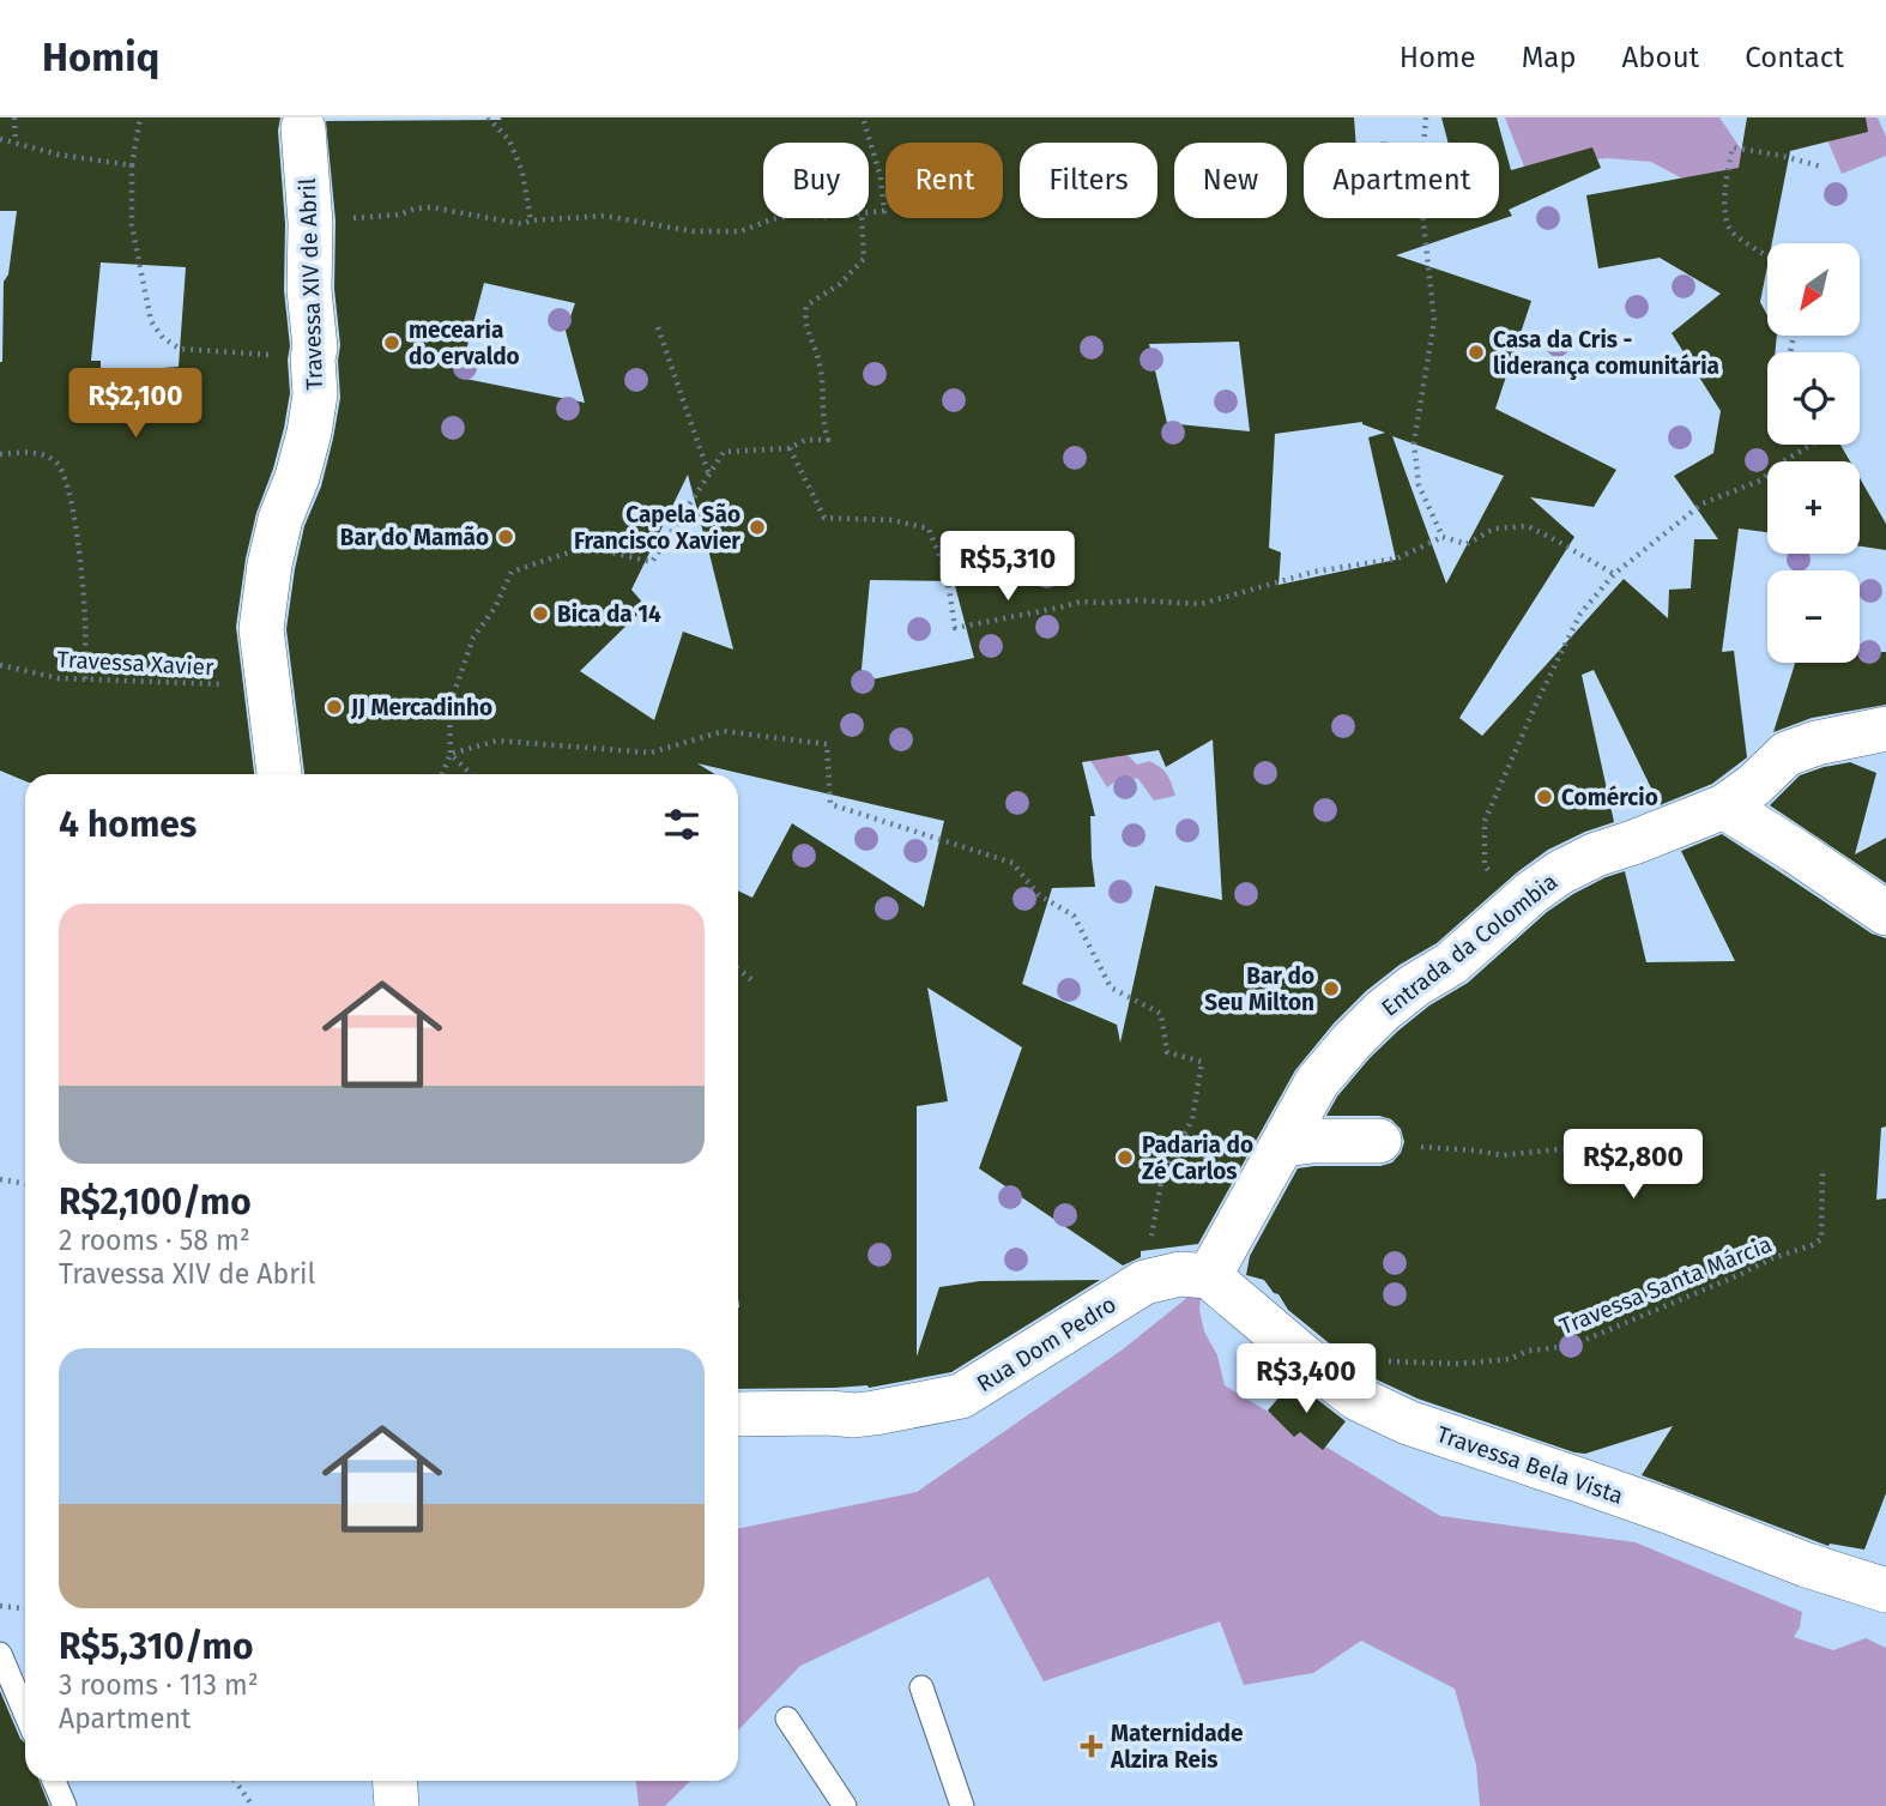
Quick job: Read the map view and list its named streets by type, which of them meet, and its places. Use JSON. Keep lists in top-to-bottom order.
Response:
{
  "streets": {
    "street": [
      "Travessa XIV de Abril",
      "Entrada da Colombia",
      "Rua Dom Pedro",
      "Travessa Bela Vista"
    ],
    "path": ["Travessa Xavier", "Travessa Santa Márcia"]
  },
  "crossings": [
    ["Travessa XIV de Abril", "Travessa Xavier"],
    ["Entrada da Colombia", "Rua Dom Pedro"],
    ["Entrada da Colombia", "Travessa Bela Vista"],
    ["Rua Dom Pedro", "Travessa Bela Vista"]
  ],
  "places": {
    "other": [
      "mecearia do ervaldo",
      "Casa da Cris - liderança comunitária",
      "Capela São Francisco Xavier",
      "Bar do Mamão",
      "Bica da 14",
      "JJ Mercadinho",
      "Comércio",
      "Bar do Seu Milton",
      "Padaria do Zé Carlos"
    ],
    "health": ["Maternidade Alzira Reis"]
  },
  "north": "bottom left",
  "page": {
    "header": "Homiq",
    "nav": [
      "Home",
      "Map",
      "About",
      "Contact"
    ],
    "chip": [
      "Buy",
      "Rent",
      "Filters",
      "New",
      "Apartment"
    ],
    "map_buttons": ["+", "−"],
    "price": [
      "R$2,100",
      "R$5,310",
      "R$2,800",
      "R$3,400"
    ],
    "heading": "4 homes",
    "list": [
      {
        "name": "R$2,100/mo",
        "note": "2 rooms · 58 m² · Travessa XIV de Abril"
      },
      {
        "name": "R$5,310/mo",
        "note": "3 rooms · 113 m² · Apartment"
      }
    ]
  }
}
